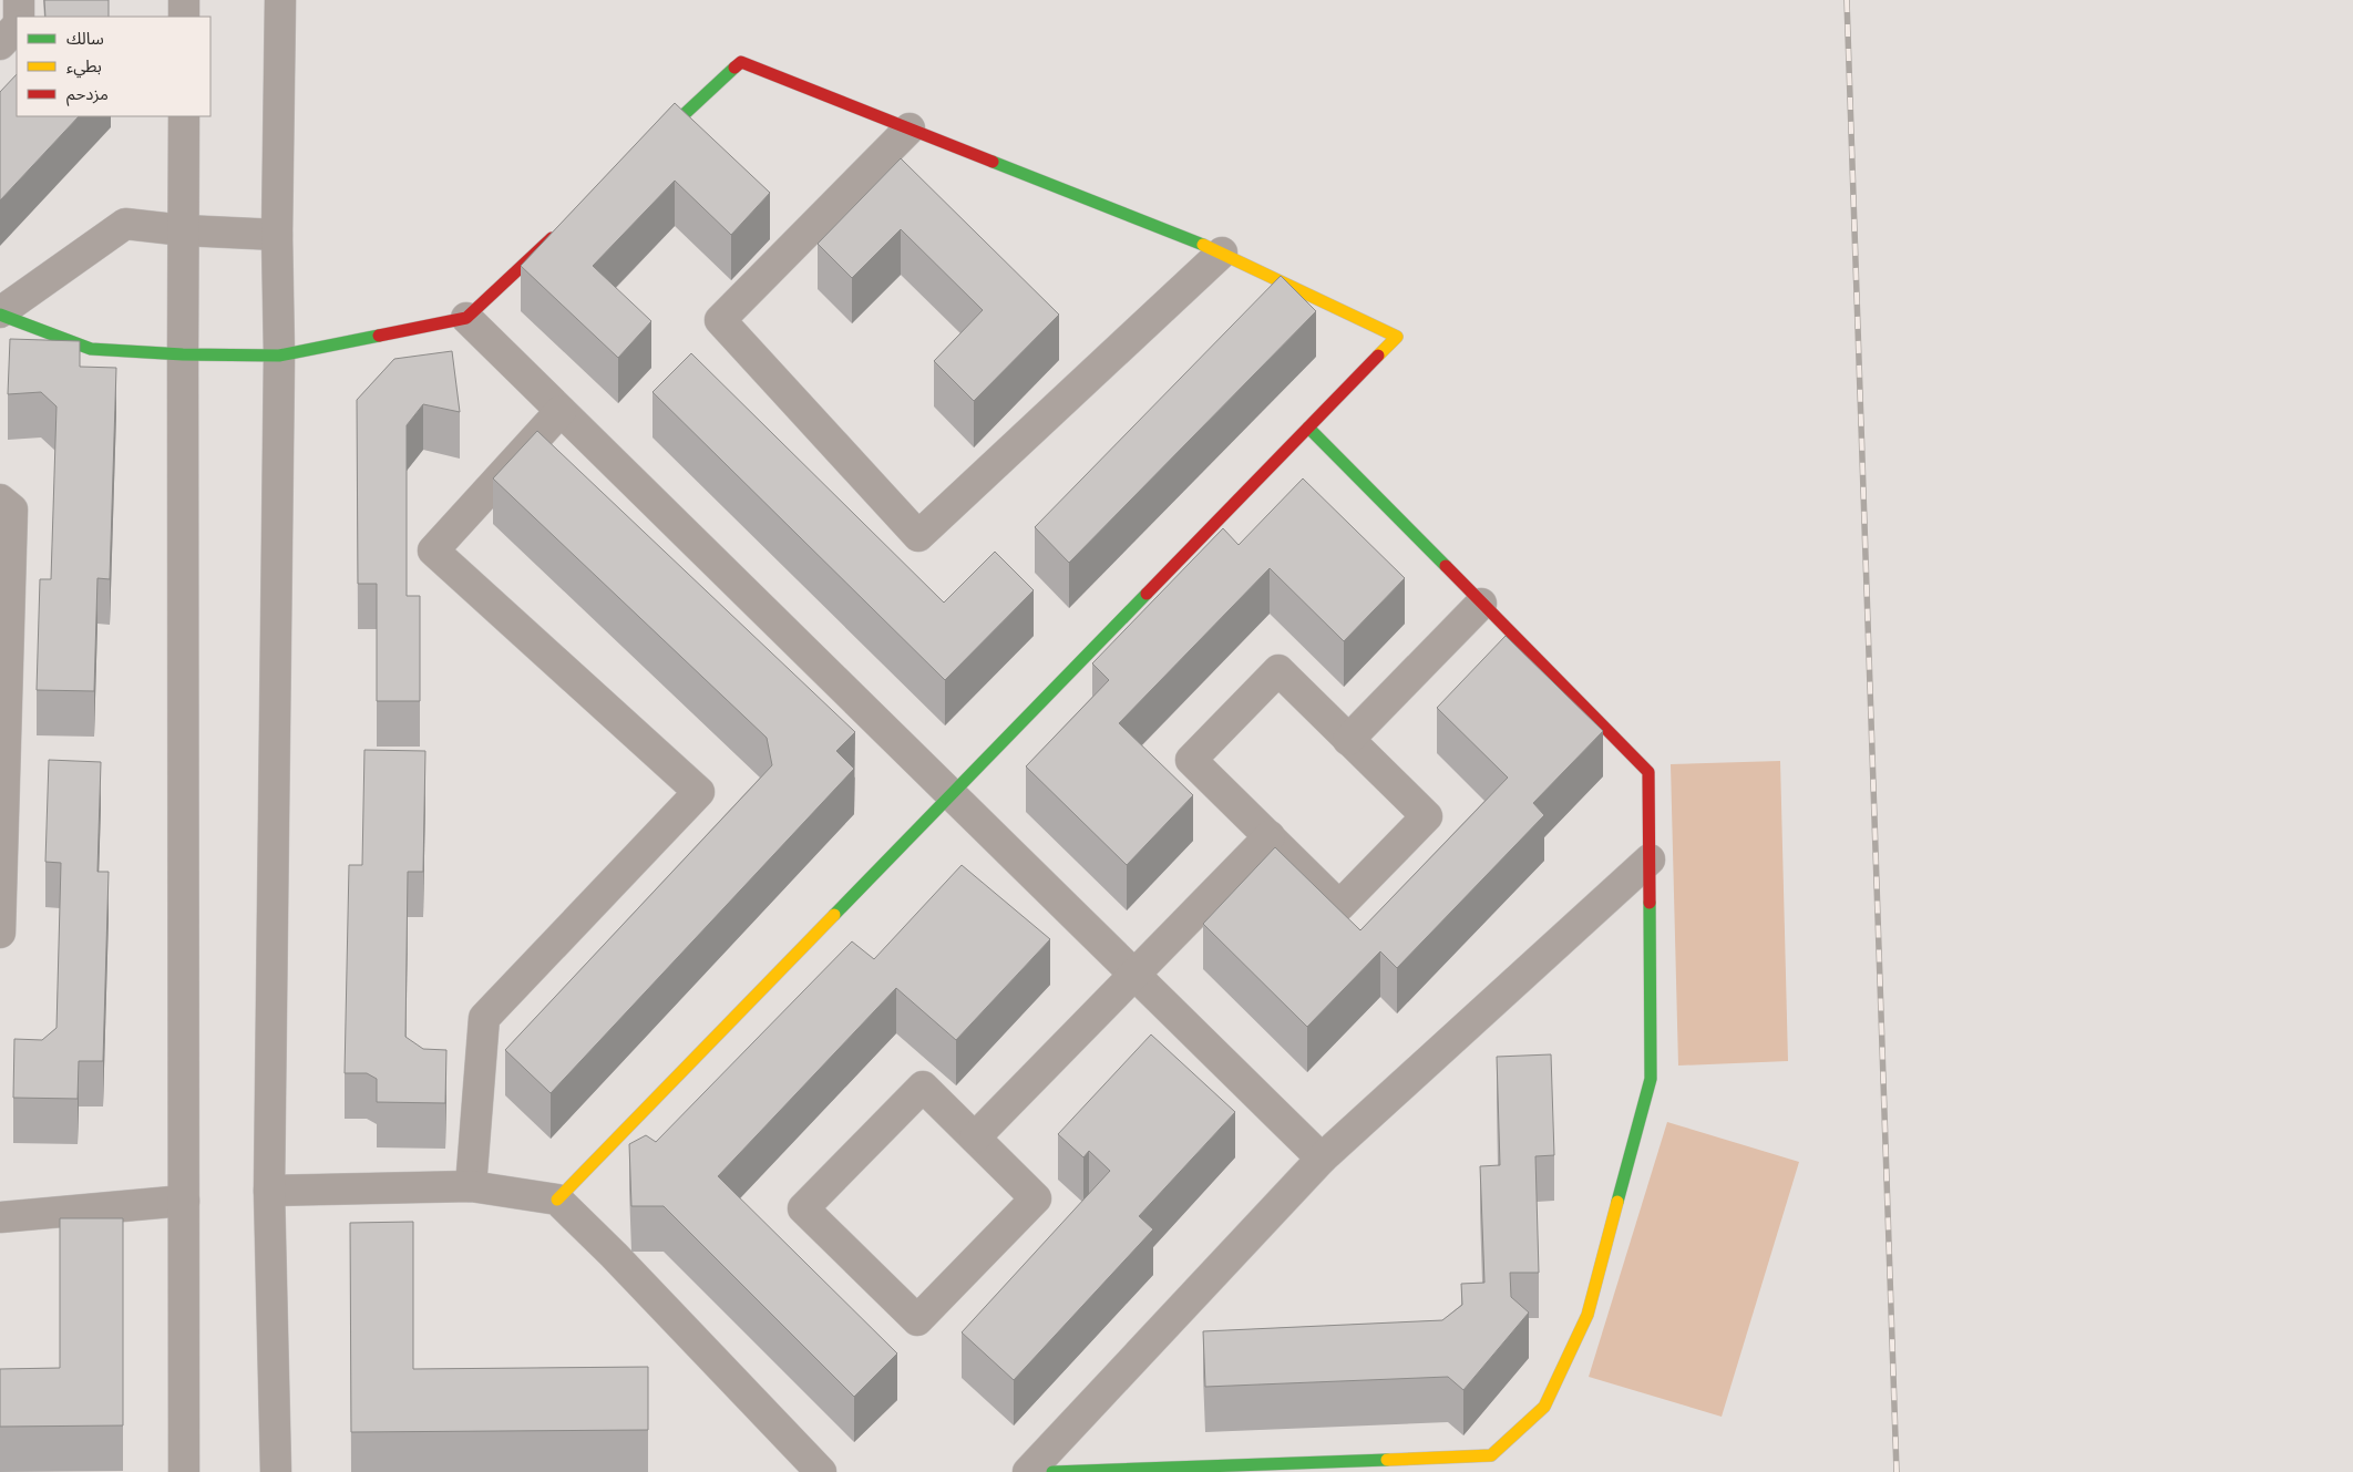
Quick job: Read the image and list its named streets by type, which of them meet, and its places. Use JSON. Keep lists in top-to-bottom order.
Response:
{
  "legend": ["سالك", "بطيء", "مزدحم"]
}
